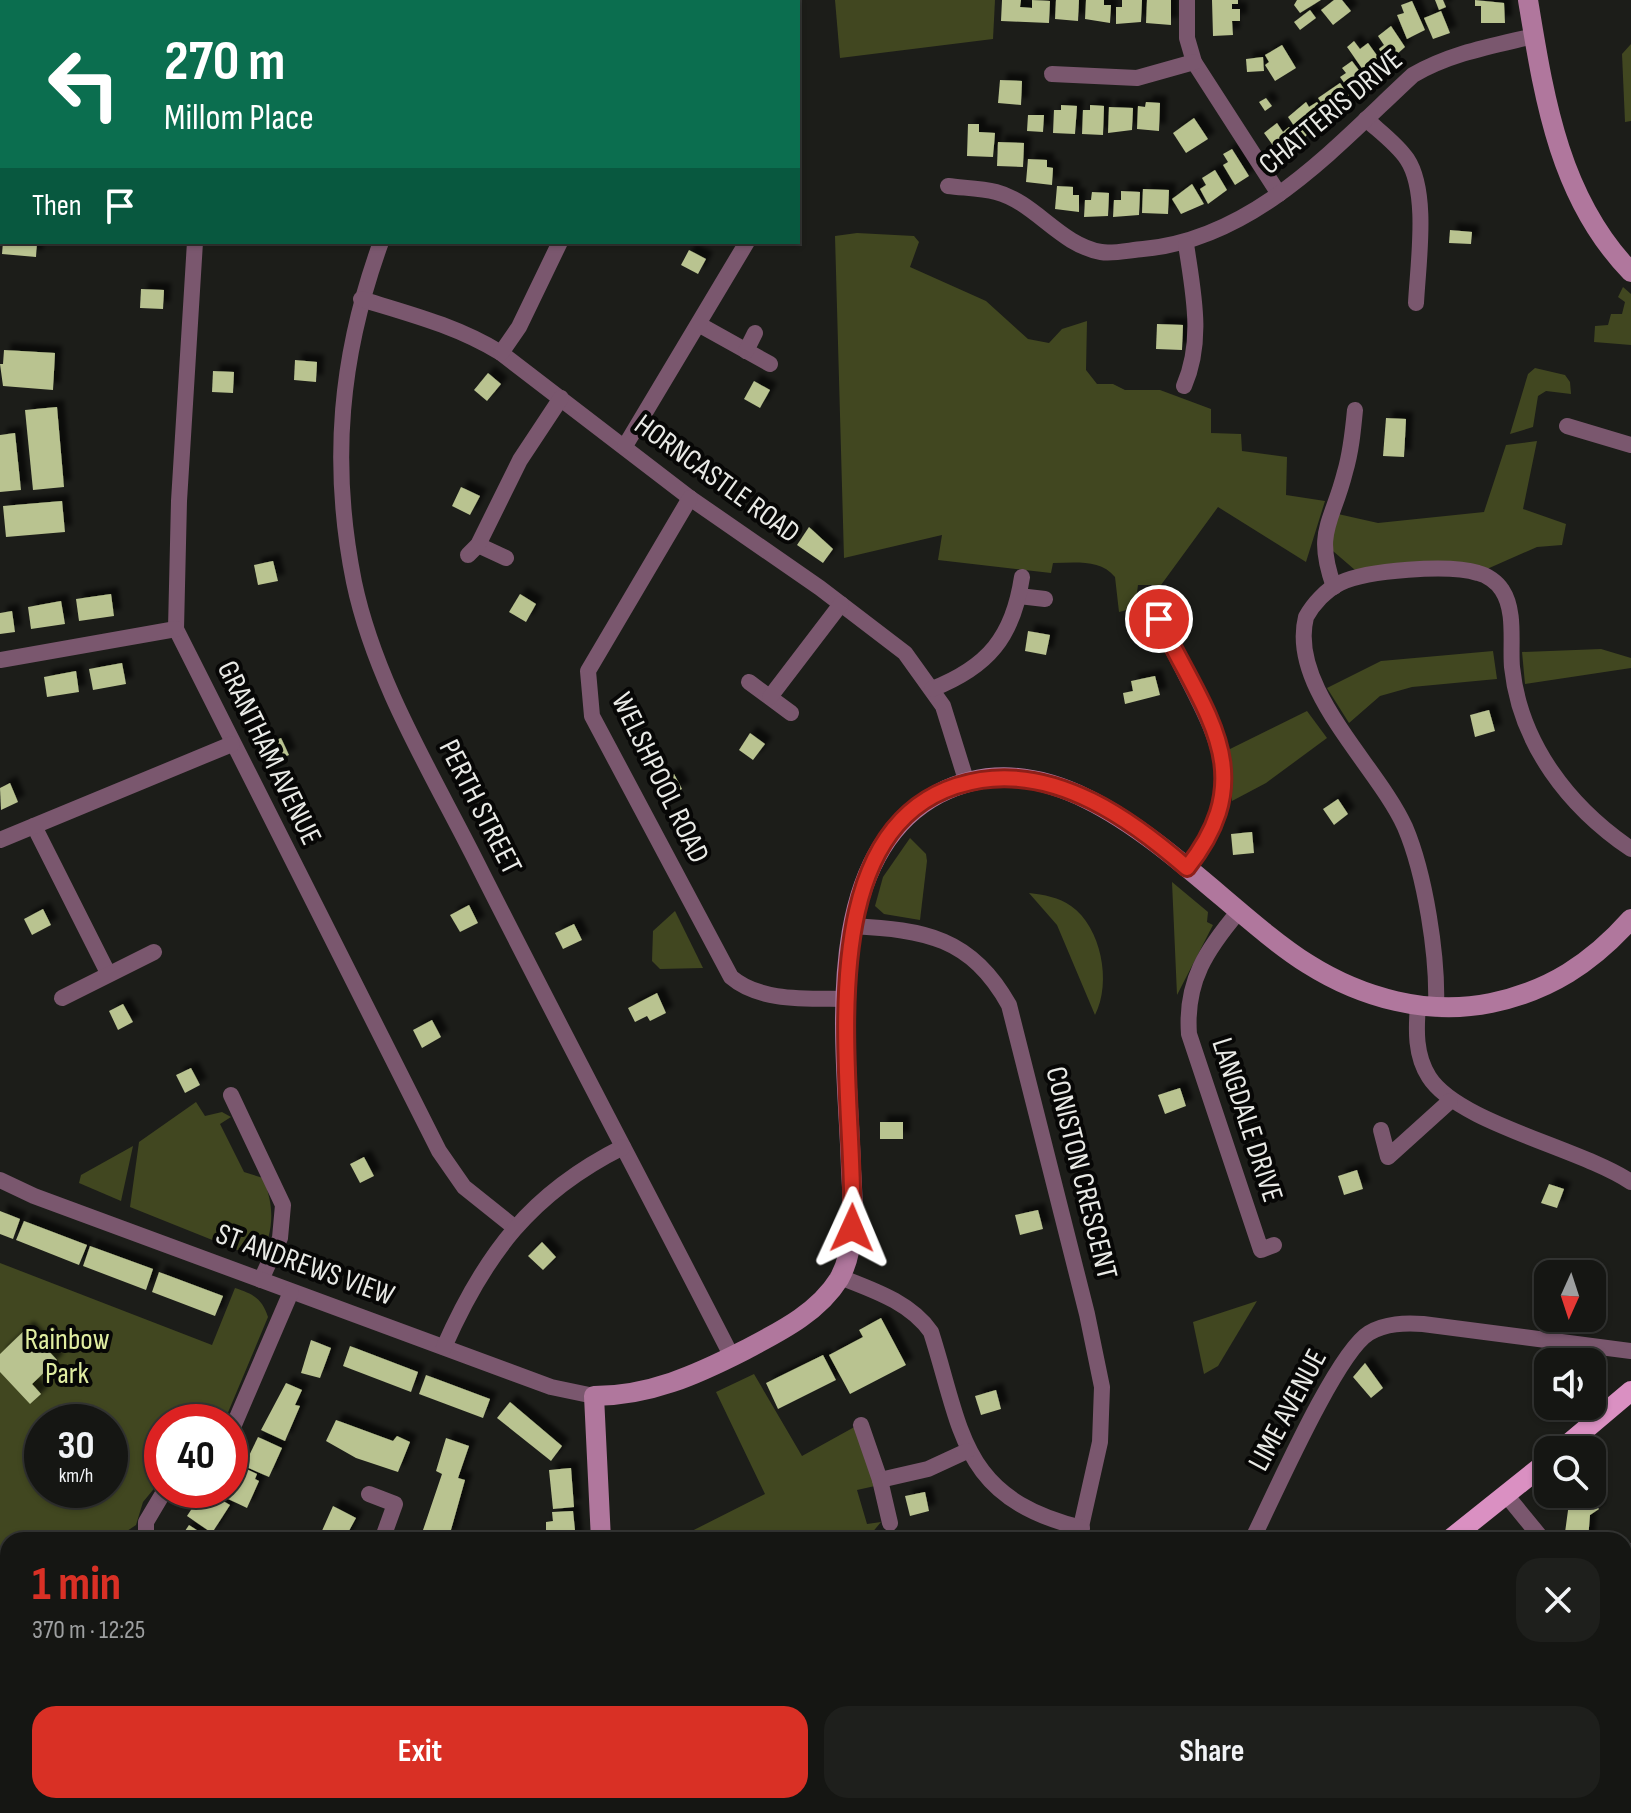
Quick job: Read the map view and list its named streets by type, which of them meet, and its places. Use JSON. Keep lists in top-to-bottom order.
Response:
{
  "streets": {
    "street": [
      "CHATTERIS DRIVE",
      "HORNCASTLE ROAD",
      "GRANTHAM AVENUE",
      "WELSHPOOL ROAD",
      "PERTH STREET",
      "LANGDALE DRIVE",
      "CONISTON CRESCENT",
      "ST ANDREWS VIEW",
      "LIME AVENUE"
    ]
  },
  "crossings": [
    ["HORNCASTLE ROAD", "WELSHPOOL ROAD"],
    ["HORNCASTLE ROAD", "PERTH STREET"]
  ],
  "parks": ["Rainbow Park"],
  "north": "bottom",
  "page": {
    "turn": ["270 m", "Millom Place"],
    "then": "Then",
    "speed": "30 km/h",
    "limit": "40",
    "heading": ["1 min", "370 m · 12:25"],
    "buttons": ["Exit", "Share"]
  }
}
